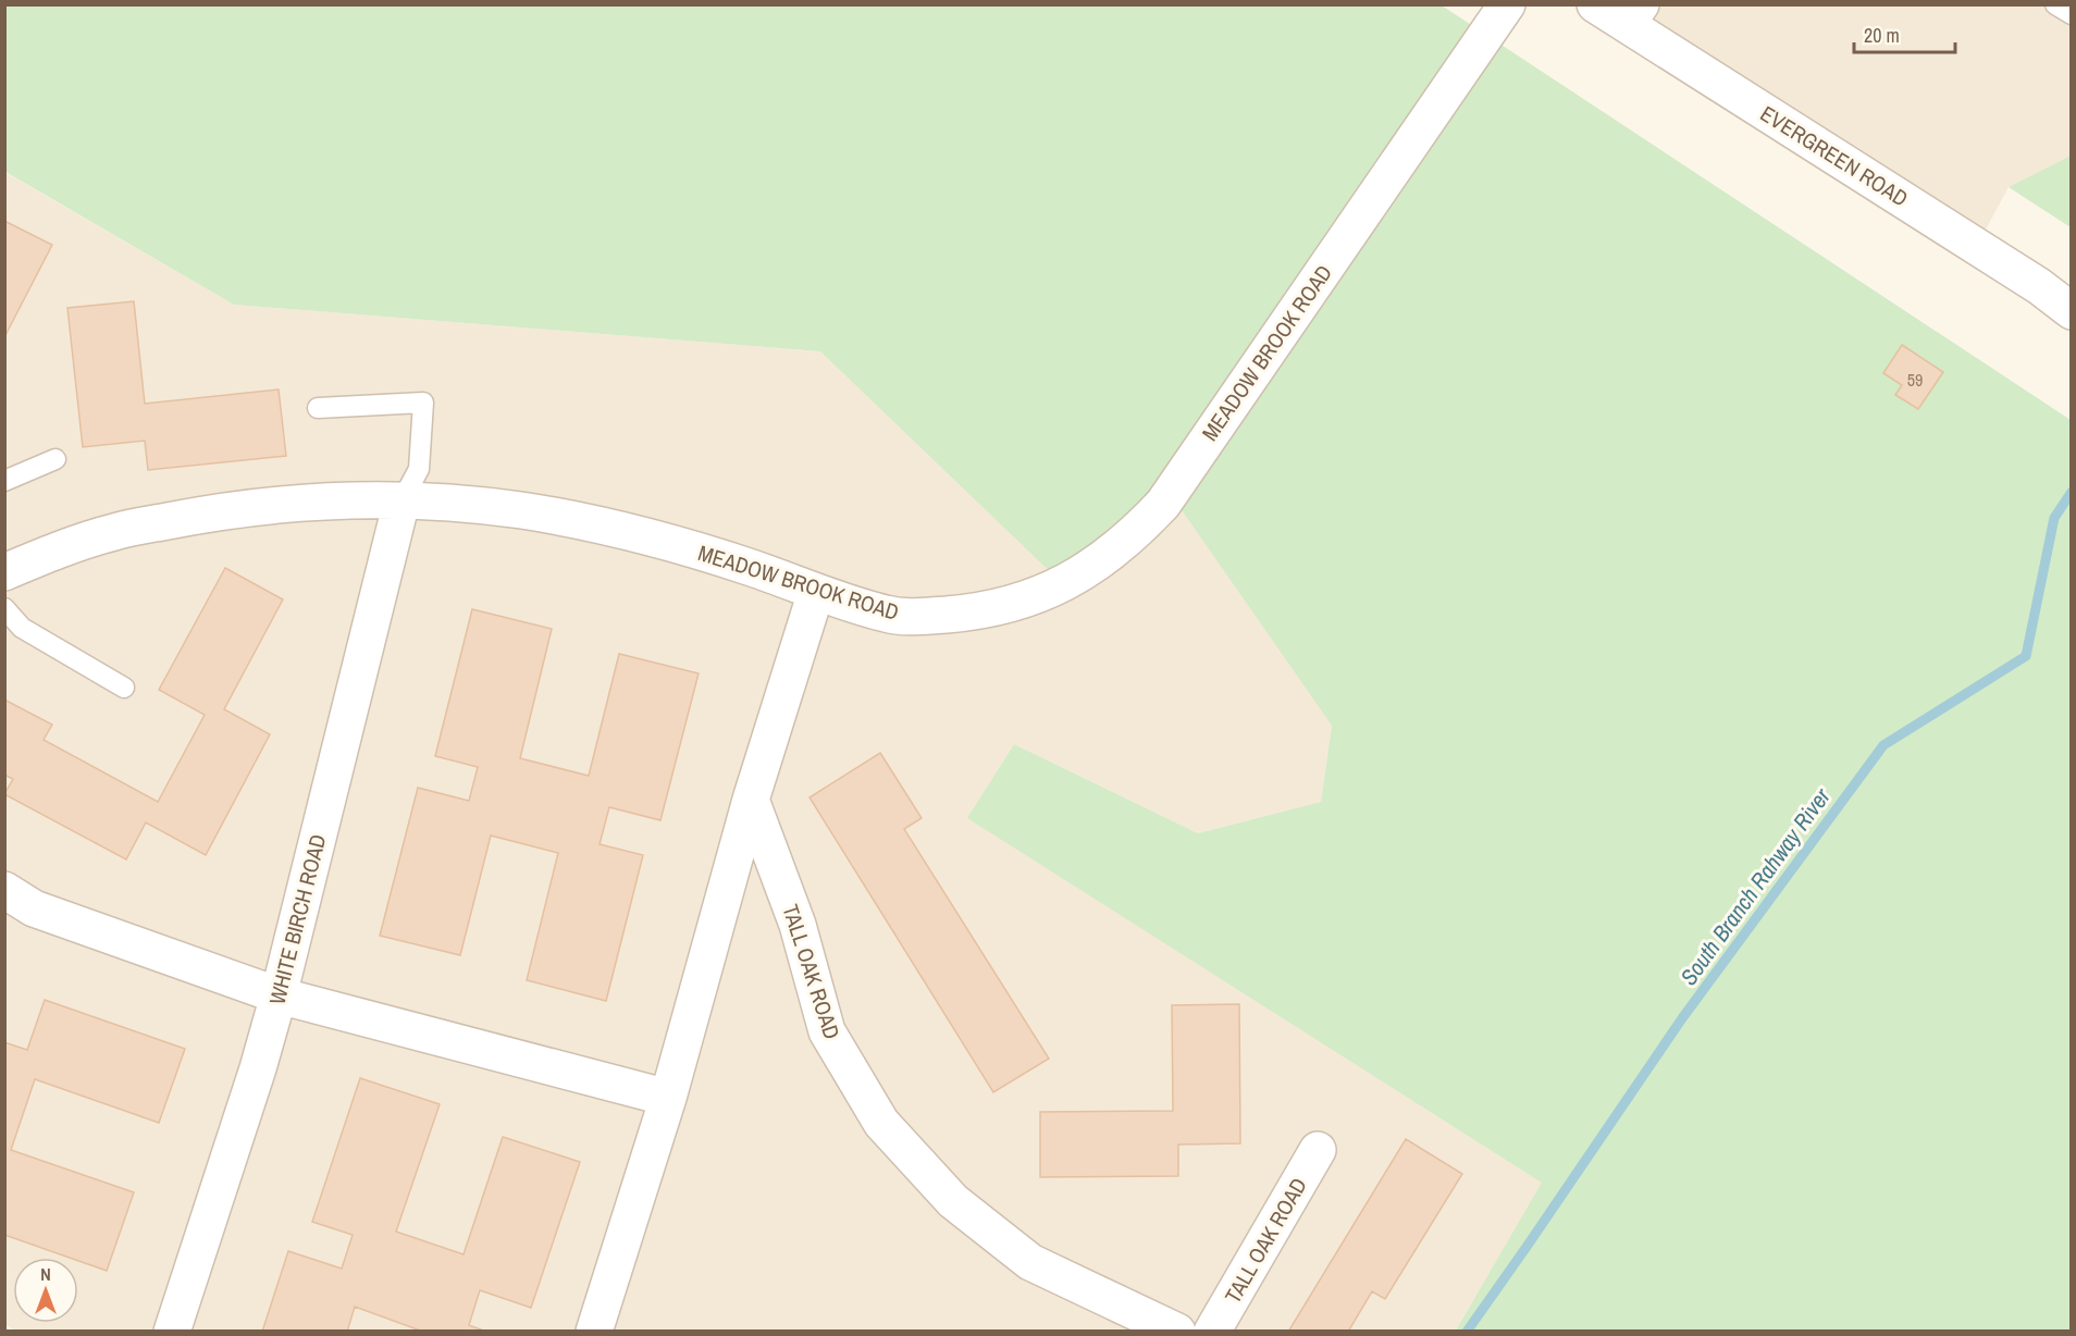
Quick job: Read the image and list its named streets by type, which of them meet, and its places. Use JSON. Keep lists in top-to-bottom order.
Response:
{
  "streets": {
    "street": [
      "EVERGREEN ROAD",
      "MEADOW BROOK ROAD",
      "WHITE BIRCH ROAD",
      "TALL OAK ROAD"
    ]
  },
  "crossings": [
    ["MEADOW BROOK ROAD", "WHITE BIRCH ROAD"]
  ],
  "water": ["South Branch Rahway River"],
  "house_numbers": ["59"],
  "scale_bar": "20 m",
  "north": "top"
}
